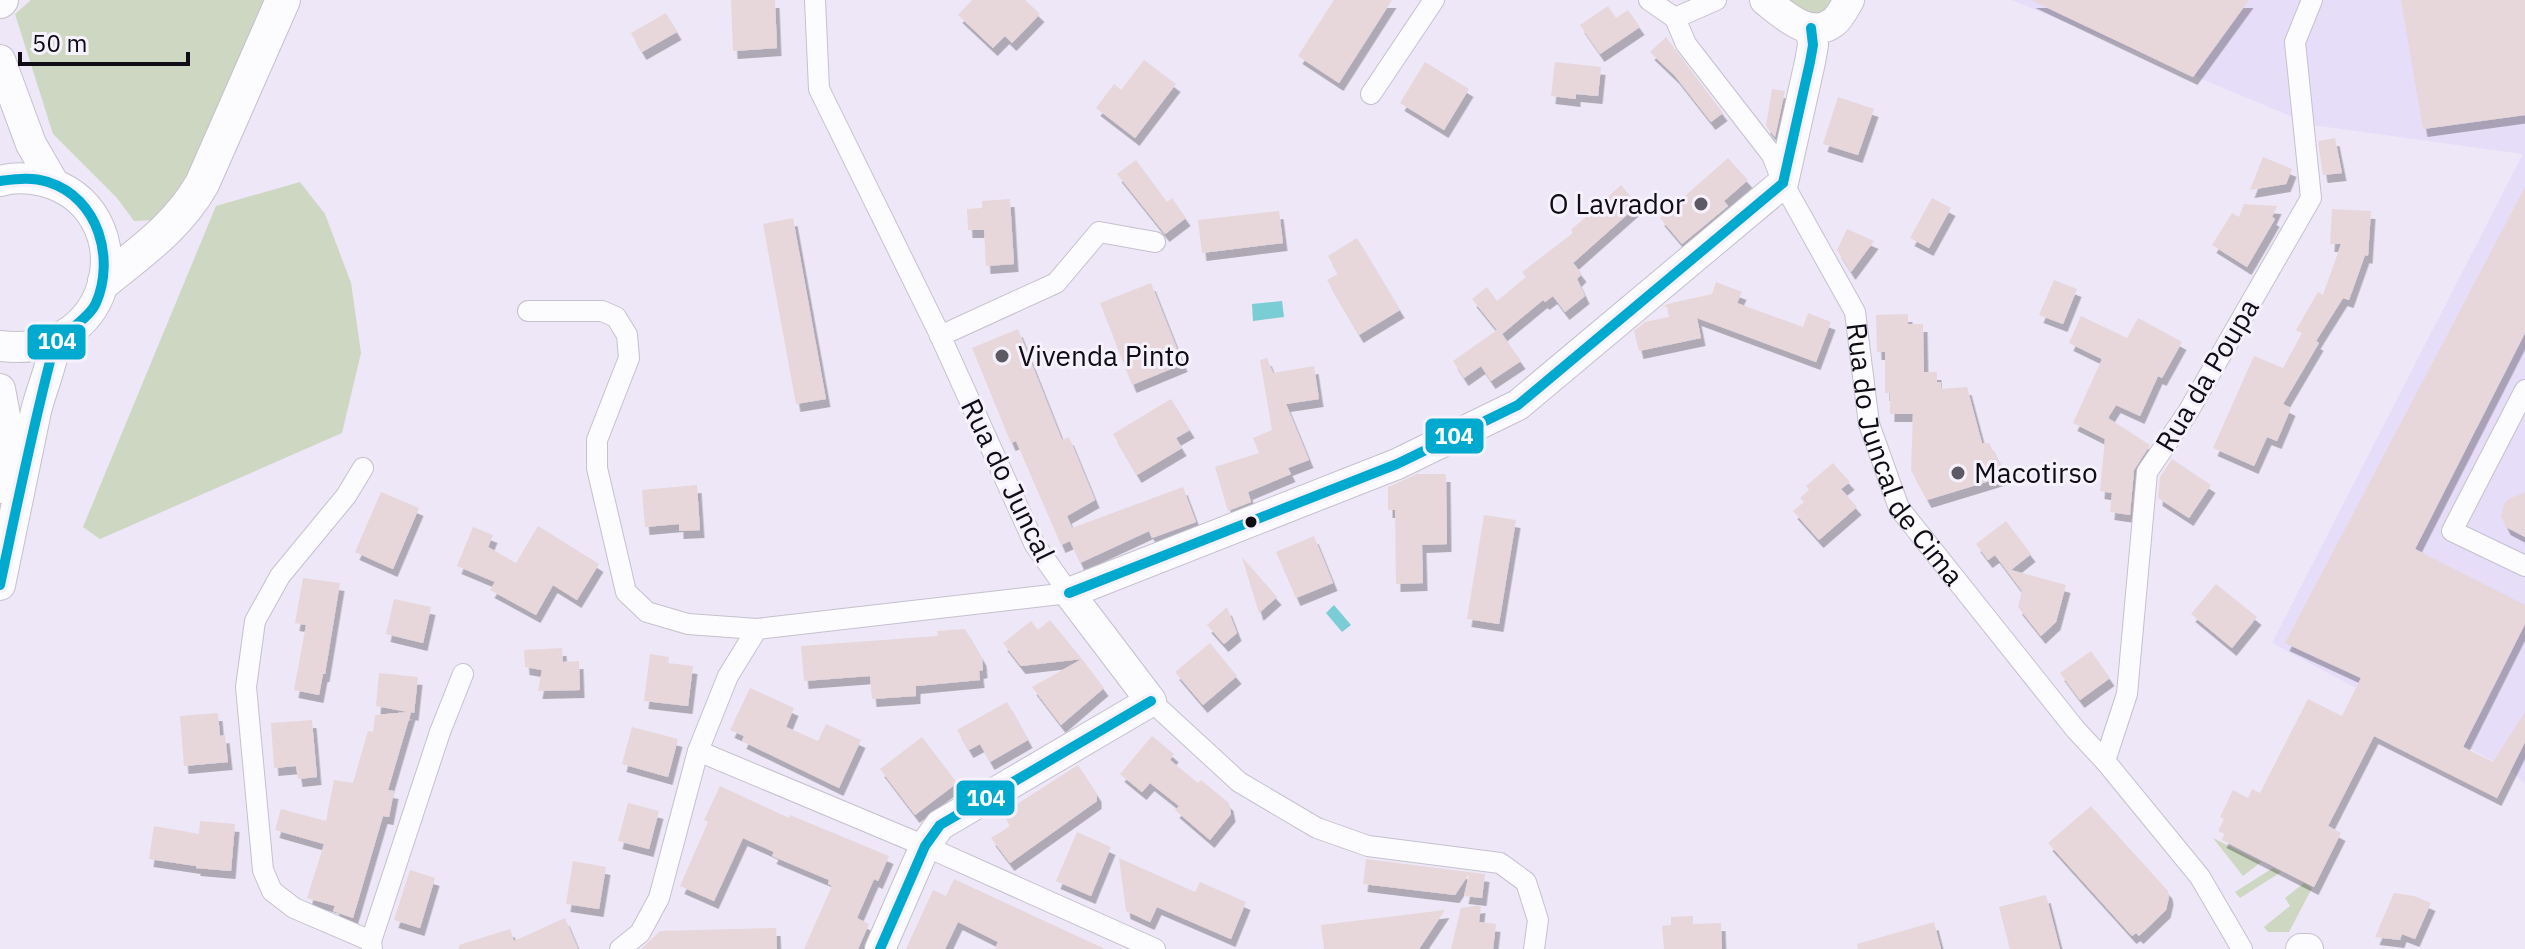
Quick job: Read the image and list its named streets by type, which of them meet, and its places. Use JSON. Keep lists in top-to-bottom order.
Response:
{
  "streets": {
    "street": ["Rua da Poupa", "Rua do Juncal de Cima", "Rua do Juncal"]
  },
  "crossings": [
    ["Rua da Poupa", "Rua do Juncal de Cima"]
  ],
  "places": ["O Lavrador", "Vivenda Pinto", "Macotirso"],
  "lines": ["transit line 104"],
  "scale_bar": "50 m"
}
